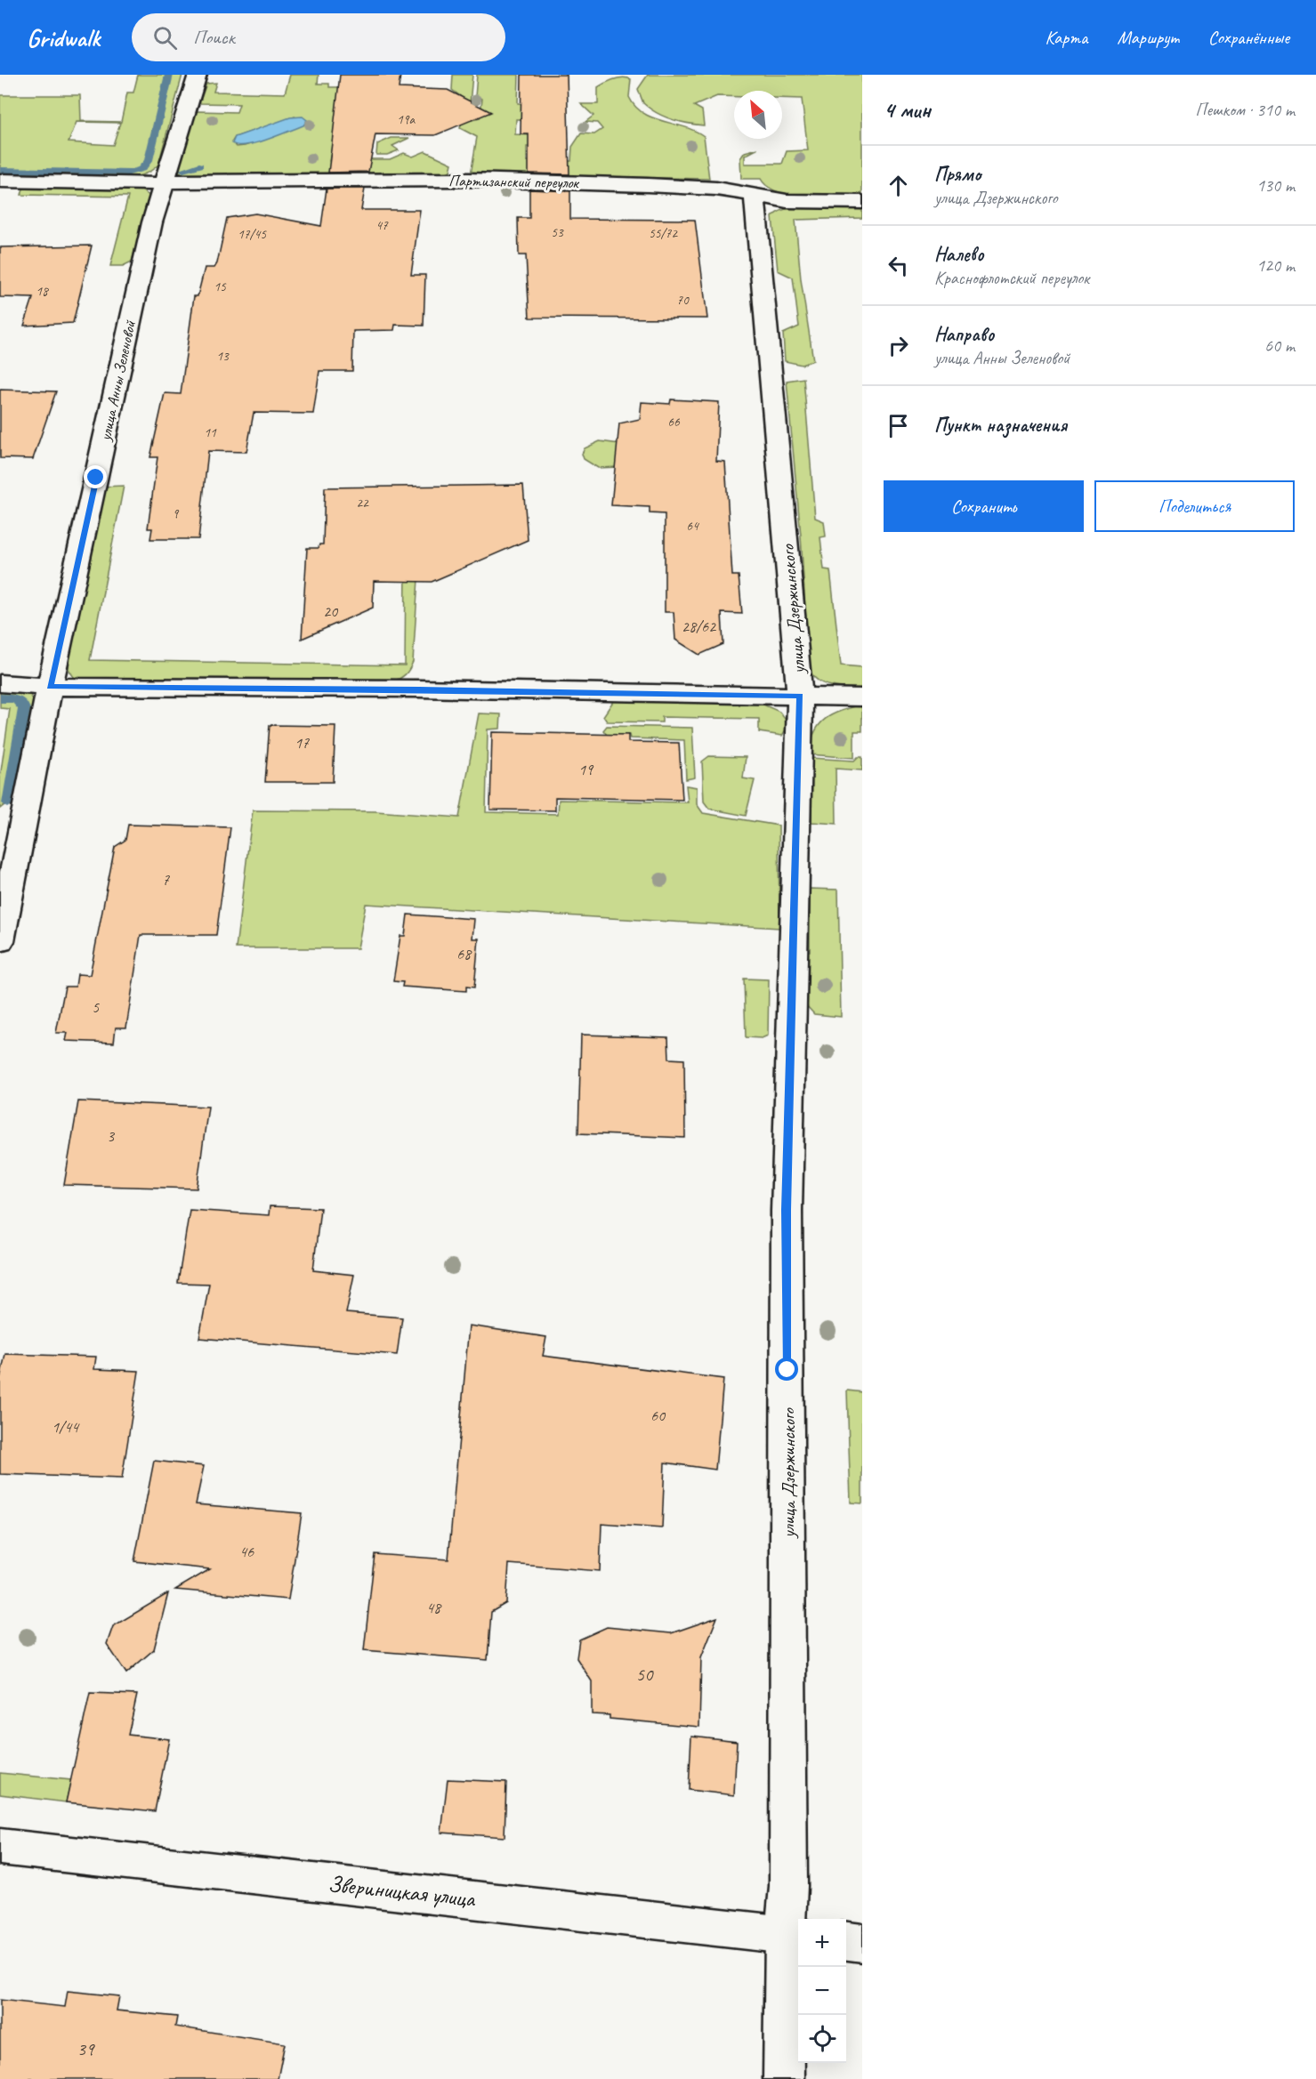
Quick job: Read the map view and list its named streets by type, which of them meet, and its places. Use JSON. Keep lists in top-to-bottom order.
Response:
{
  "streets": {
    "street": [
      "Партизанский переулок",
      "улица Анны Зеленовой",
      "улица Дзержинского",
      "Звериницкая улица"
    ]
  },
  "crossings": [
    ["Партизанский переулок", "улица Анны Зеленовой"],
    ["Партизанский переулок", "улица Дзержинского"],
    ["улица Дзержинского", "Звериницкая улица"]
  ],
  "house_numbers": [
    "19а",
    "47",
    "53",
    "55/72",
    "17/45",
    "15",
    "18",
    "70",
    "13",
    "66",
    "11",
    "22",
    "9",
    "64",
    "20",
    "28/62",
    "17",
    "19",
    "7",
    "68",
    "5",
    "3",
    "60",
    "1/44",
    "46",
    "48",
    "50",
    "39"
  ],
  "north": "top left",
  "page": {
    "header": "Gridwalk",
    "search": "Поиск",
    "nav": ["Карта", "Маршрут", "Сохранённые"],
    "heading": ["4 мин", "Пешком · 310 m"],
    "list": [
      ["Прямо", "улица Дзержинского", "130 m"],
      ["Налево", "Краснофлотский переулок", "120 m"],
      ["Направо", "улица Анны Зеленовой", "60 m"],
      "Пункт назначения"
    ],
    "buttons": ["Сохранить", "Поделиться"],
    "map_buttons": ["+", "−"]
  }
}
